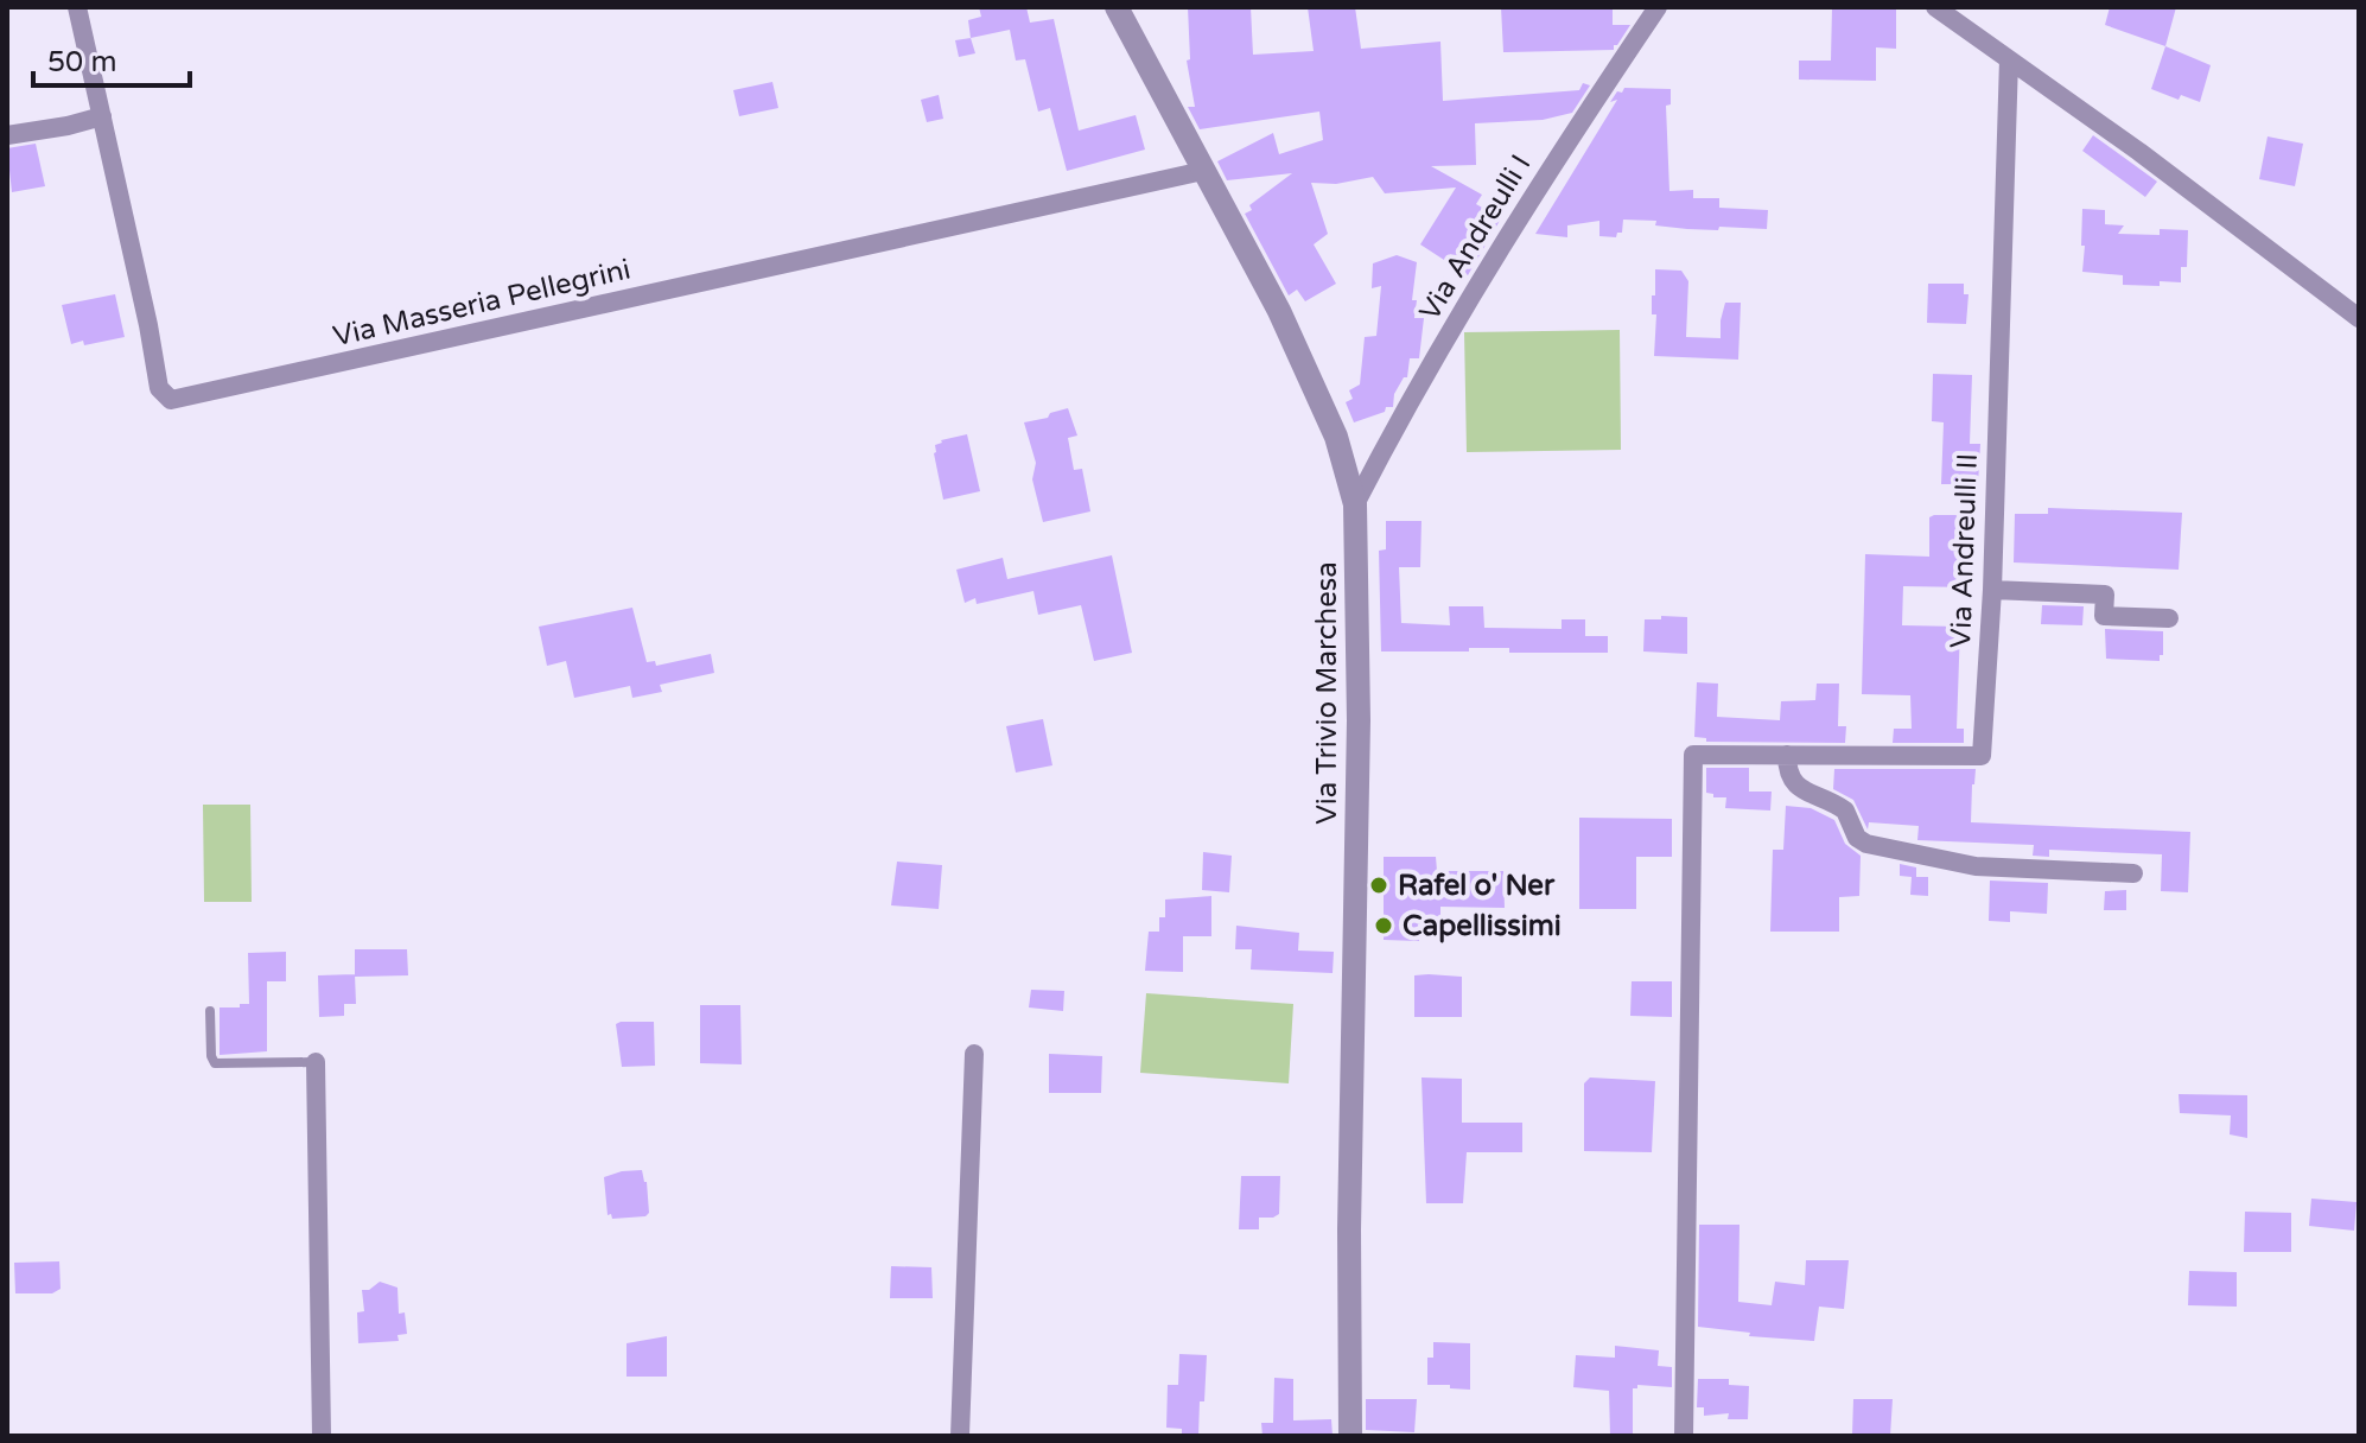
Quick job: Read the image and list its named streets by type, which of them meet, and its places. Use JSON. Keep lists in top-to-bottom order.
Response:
{
  "streets": {
    "street": [
      "Via Andreulli I",
      "Via Masseria Pellegrini",
      "Via Andreulli II",
      "Via Trivio Marchesa"
    ]
  },
  "crossings": [
    ["Via Andreulli I", "Via Trivio Marchesa"],
    ["Via Masseria Pellegrini", "Via Trivio Marchesa"]
  ],
  "places": ["Rafel o' Ner", "Capellissimi"],
  "scale_bar": "50 m"
}
